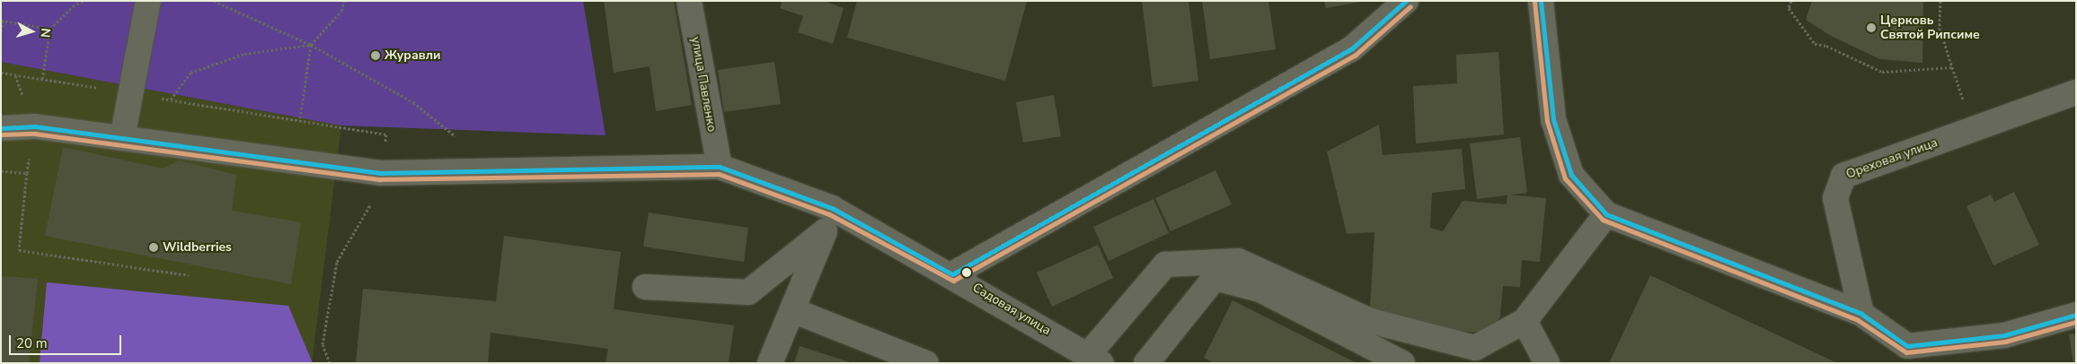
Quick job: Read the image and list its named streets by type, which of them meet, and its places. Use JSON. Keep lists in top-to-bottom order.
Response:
{
  "streets": {
    "street": ["улица Павленко", "Ореховая улица", "Садовая улица"]
  },
  "crossings": [
    ["улица Павленко", "Садовая улица"]
  ],
  "places": ["Церковь Святой Рипсиме", "Журавли", "Wildberries"],
  "scale_bar": "20 m",
  "north": "right"
}
